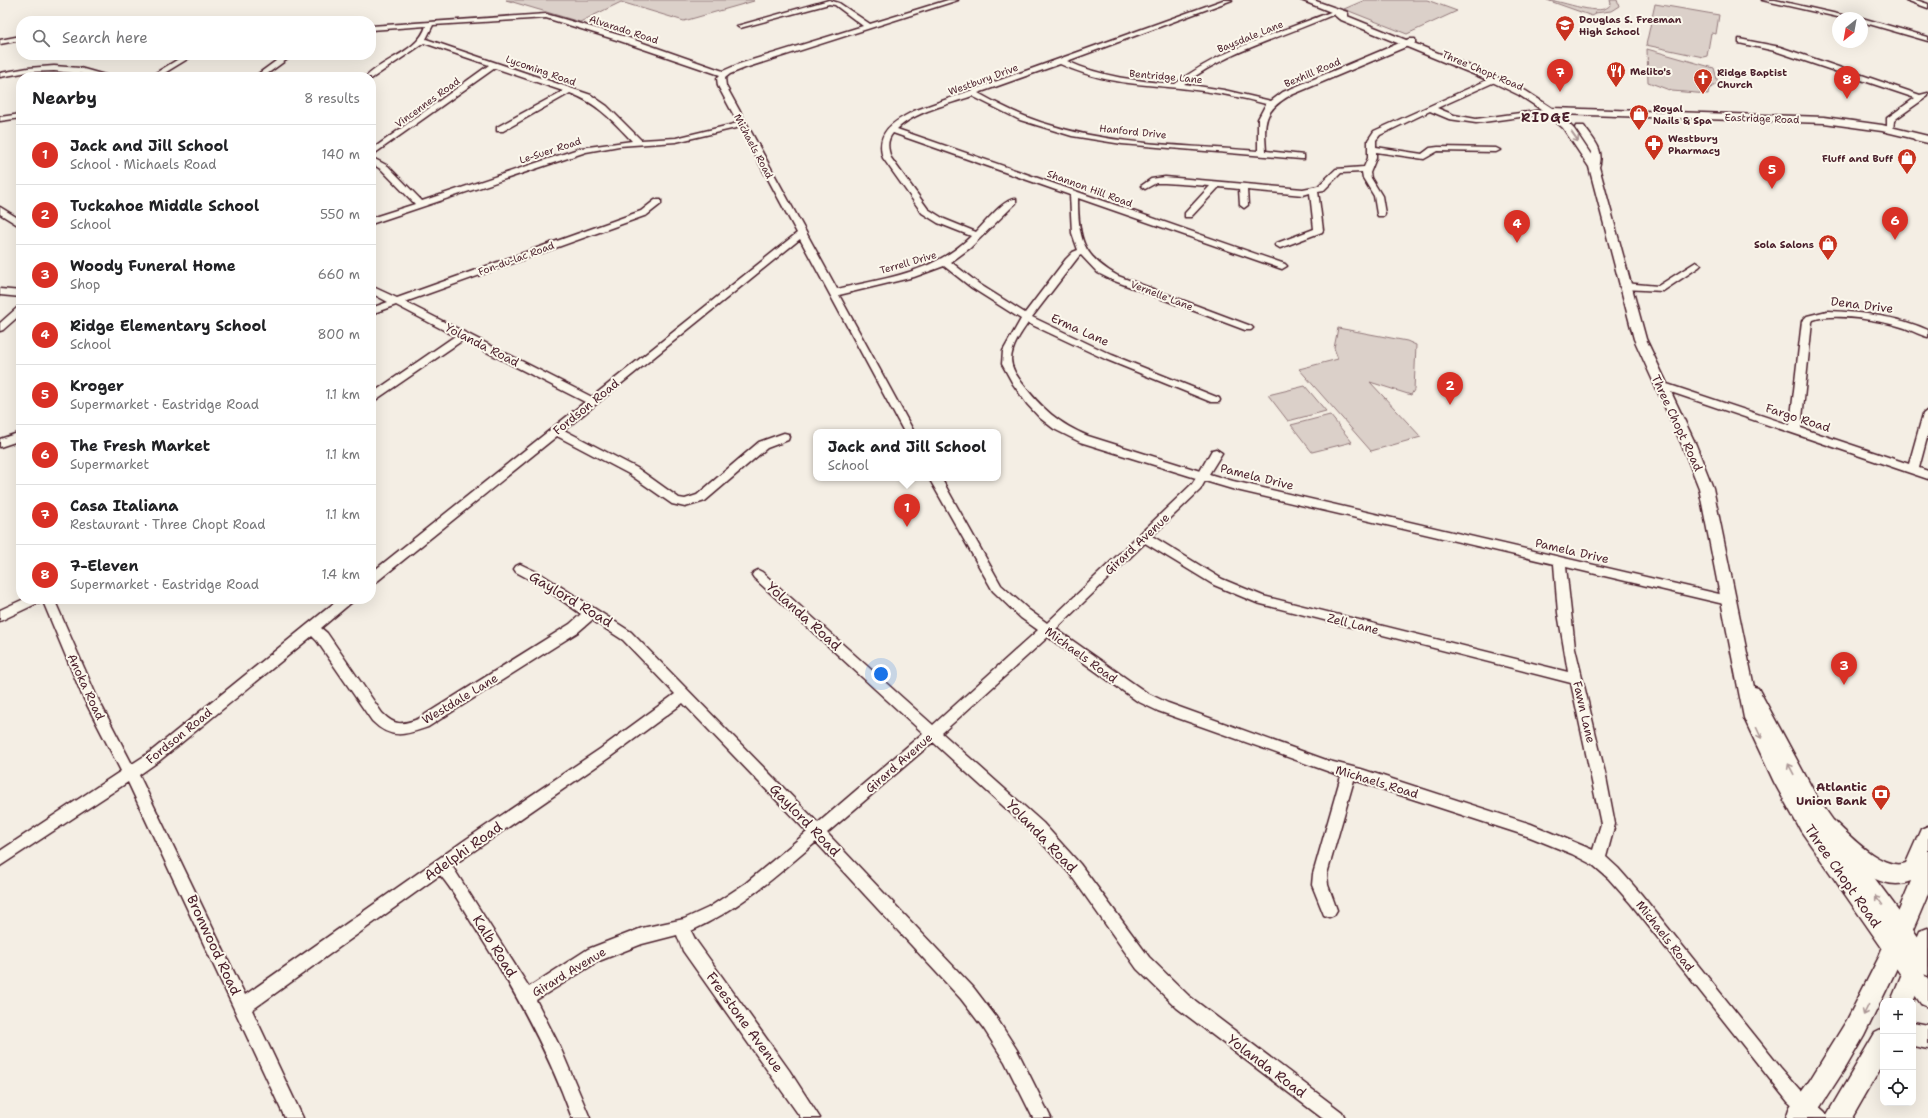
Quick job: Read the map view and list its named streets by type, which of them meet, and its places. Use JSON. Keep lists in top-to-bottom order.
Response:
{
  "streets": {
    "main road": ["Three Chopt Road", "Eastridge Road"],
    "street": [
      "Alvarado Road",
      "Baysdale Lane",
      "Lycoming Road",
      "Bexhill Road",
      "Bentridge Lane",
      "Westbury Drive",
      "Vincennes Road",
      "Hanford Drive",
      "Michaels Road",
      "Le-Suer Road",
      "Shannon Hill Road",
      "Fon-du-lac Road",
      "Terrell Drive",
      "Vernelle Lane",
      "Dena Drive",
      "Erma Lane",
      "Yolanda Road",
      "Fordson Road",
      "Fargo Road",
      "Pamela Drive",
      "Girard Avenue",
      "Gaylord Road",
      "Zell Lane",
      "Anoka Road",
      "Westdale Lane",
      "Fawn Lane",
      "Adelphi Road",
      "Bronwood Road",
      "Kalb Road",
      "Freestone Avenue"
    ]
  },
  "crossings": [
    ["Alvarado Road", "Michaels Road"],
    ["Baysdale Lane", "Three Chopt Road"],
    ["Baysdale Lane", "Bentridge Lane"],
    ["Lycoming Road", "Vincennes Road"],
    ["Lycoming Road", "Le-Suer Road"],
    ["Three Chopt Road", "Bexhill Road"],
    ["Three Chopt Road", "Eastridge Road"],
    ["Three Chopt Road", "Fargo Road"],
    ["Three Chopt Road", "Pamela Drive"],
    ["Bexhill Road", "Bentridge Lane"],
    ["Bexhill Road", "Hanford Drive"],
    ["Bentridge Lane", "Westbury Drive"],
    ["Westbury Drive", "Hanford Drive"],
    ["Westbury Drive", "Shannon Hill Road"],
    ["Michaels Road", "Le-Suer Road"],
    ["Michaels Road", "Terrell Drive"],
    ["Michaels Road", "Fordson Road"],
    ["Michaels Road", "Girard Avenue"],
    ["Michaels Road", "Fawn Lane"],
    ["Fon-du-lac Road", "Yolanda Road"],
    ["Terrell Drive", "Erma Lane"],
    ["Vernelle Lane", "Pamela Drive"],
    ["Dena Drive", "Fargo Road"],
    ["Erma Lane", "Pamela Drive"],
    ["Yolanda Road", "Fordson Road"],
    ["Yolanda Road", "Girard Avenue"],
    ["Fordson Road", "Anoka Road"],
    ["Fordson Road", "Westdale Lane"],
    ["Fordson Road", "Bronwood Road"],
    ["Pamela Drive", "Girard Avenue"],
    ["Pamela Drive", "Fawn Lane"],
    ["Girard Avenue", "Gaylord Road"],
    ["Girard Avenue", "Zell Lane"],
    ["Girard Avenue", "Kalb Road"],
    ["Girard Avenue", "Freestone Avenue"],
    ["Gaylord Road", "Westdale Lane"],
    ["Gaylord Road", "Adelphi Road"],
    ["Zell Lane", "Fawn Lane"],
    ["Anoka Road", "Bronwood Road"],
    ["Adelphi Road", "Bronwood Road"],
    ["Adelphi Road", "Kalb Road"]
  ],
  "districts": ["RIDGE"],
  "places": {
    "school or university": ["Douglas S. Freeman High School"],
    "restaurant": ["Melito's"],
    "church": ["Ridge Baptist Church"],
    "shop": ["Royal Nails & Spa", "Fluff and Buff", "Sola Salons"],
    "pharmacy": ["Westbury Pharmacy"],
    "bank": ["Atlantic Union Bank"]
  },
  "north": "bottom left",
  "page": {
    "search": "Search here",
    "pins": [
      "7",
      "8",
      "5",
      "6",
      "4",
      "2",
      "1",
      "3"
    ],
    "heading": ["Nearby", "8 results"],
    "list": [
      {
        "mark": "1",
        "name": "Jack and Jill School",
        "note": "School · Michaels Road",
        "value": "140 m"
      },
      {
        "mark": "2",
        "name": "Tuckahoe Middle School",
        "note": "School",
        "value": "550 m"
      },
      {
        "mark": "3",
        "name": "Woody Funeral Home",
        "note": "Shop",
        "value": "660 m"
      },
      {
        "mark": "4",
        "name": "Ridge Elementary School",
        "note": "School",
        "value": "800 m"
      },
      {
        "mark": "5",
        "name": "Kroger",
        "note": "Supermarket · Eastridge Road",
        "value": "1.1 km"
      },
      {
        "mark": "6",
        "name": "The Fresh Market",
        "note": "Supermarket",
        "value": "1.1 km"
      },
      {
        "mark": "7",
        "name": "Casa Italiana",
        "note": "Restaurant · Three Chopt Road",
        "value": "1.1 km"
      },
      {
        "mark": "8",
        "name": "7-Eleven",
        "note": "Supermarket · Eastridge Road",
        "value": "1.4 km"
      }
    ],
    "popup": ["Jack and Jill School", "School"],
    "map_buttons": ["+", "−"]
  }
}
